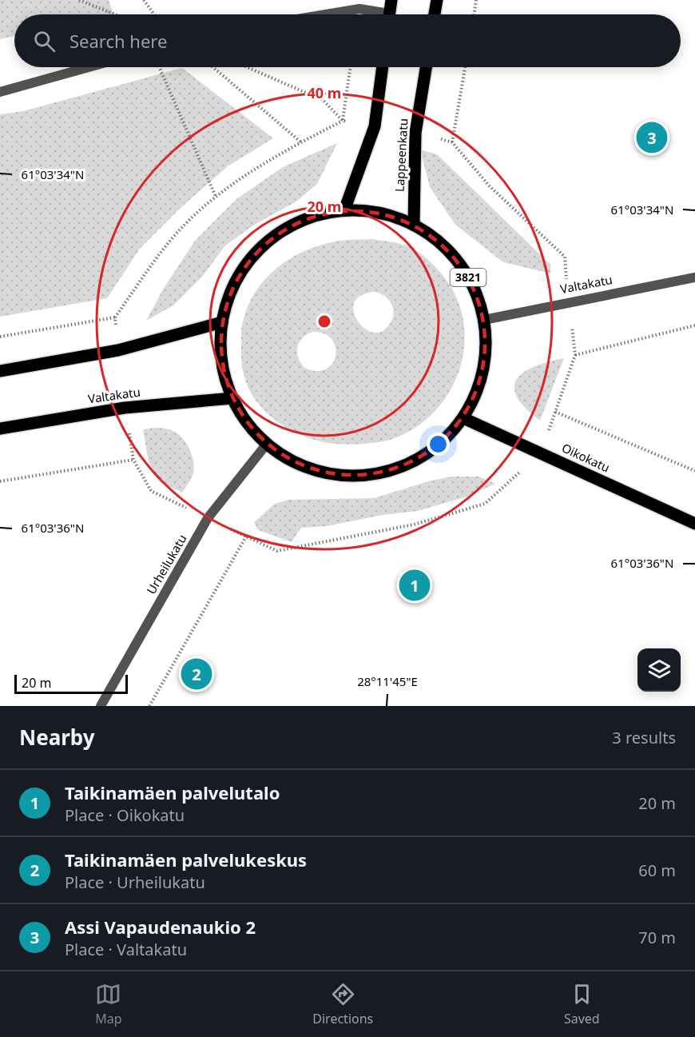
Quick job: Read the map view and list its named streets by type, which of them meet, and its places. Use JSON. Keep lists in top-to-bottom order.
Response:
{
  "streets": {
    "main road": [
      "Lappeenkatu",
      "3821",
      "Valtakatu",
      "Oikokatu"
    ],
    "street": ["Urheilukatu"]
  },
  "crossings": [
    ["Lappeenkatu", "3821"],
    ["3821", "Valtakatu"],
    ["3821", "Oikokatu"],
    ["3821", "Urheilukatu"]
  ],
  "scale_bar": "20 m",
  "page": {
    "search": "Search here",
    "pins": ["3", "1", "2"],
    "scale": "20 m",
    "heading": ["Nearby", "3 results"],
    "list": [
      {
        "mark": "1",
        "name": "Taikinamäen palvelutalo",
        "note": "Place · Oikokatu",
        "value": "20 m"
      },
      {
        "mark": "2",
        "name": "Taikinamäen palvelukeskus",
        "note": "Place · Urheilukatu",
        "value": "60 m"
      },
      {
        "mark": "3",
        "name": "Assi Vapaudenaukio 2",
        "note": "Place · Valtakatu",
        "value": "70 m"
      }
    ],
    "nav": ["Map", "Directions", "Saved"]
  },
  "coordinates": ["61°03'34\"N", "61°03'36\"N", "28°11'45\"E"],
  "rings": ["40 m", "20 m"]
}
